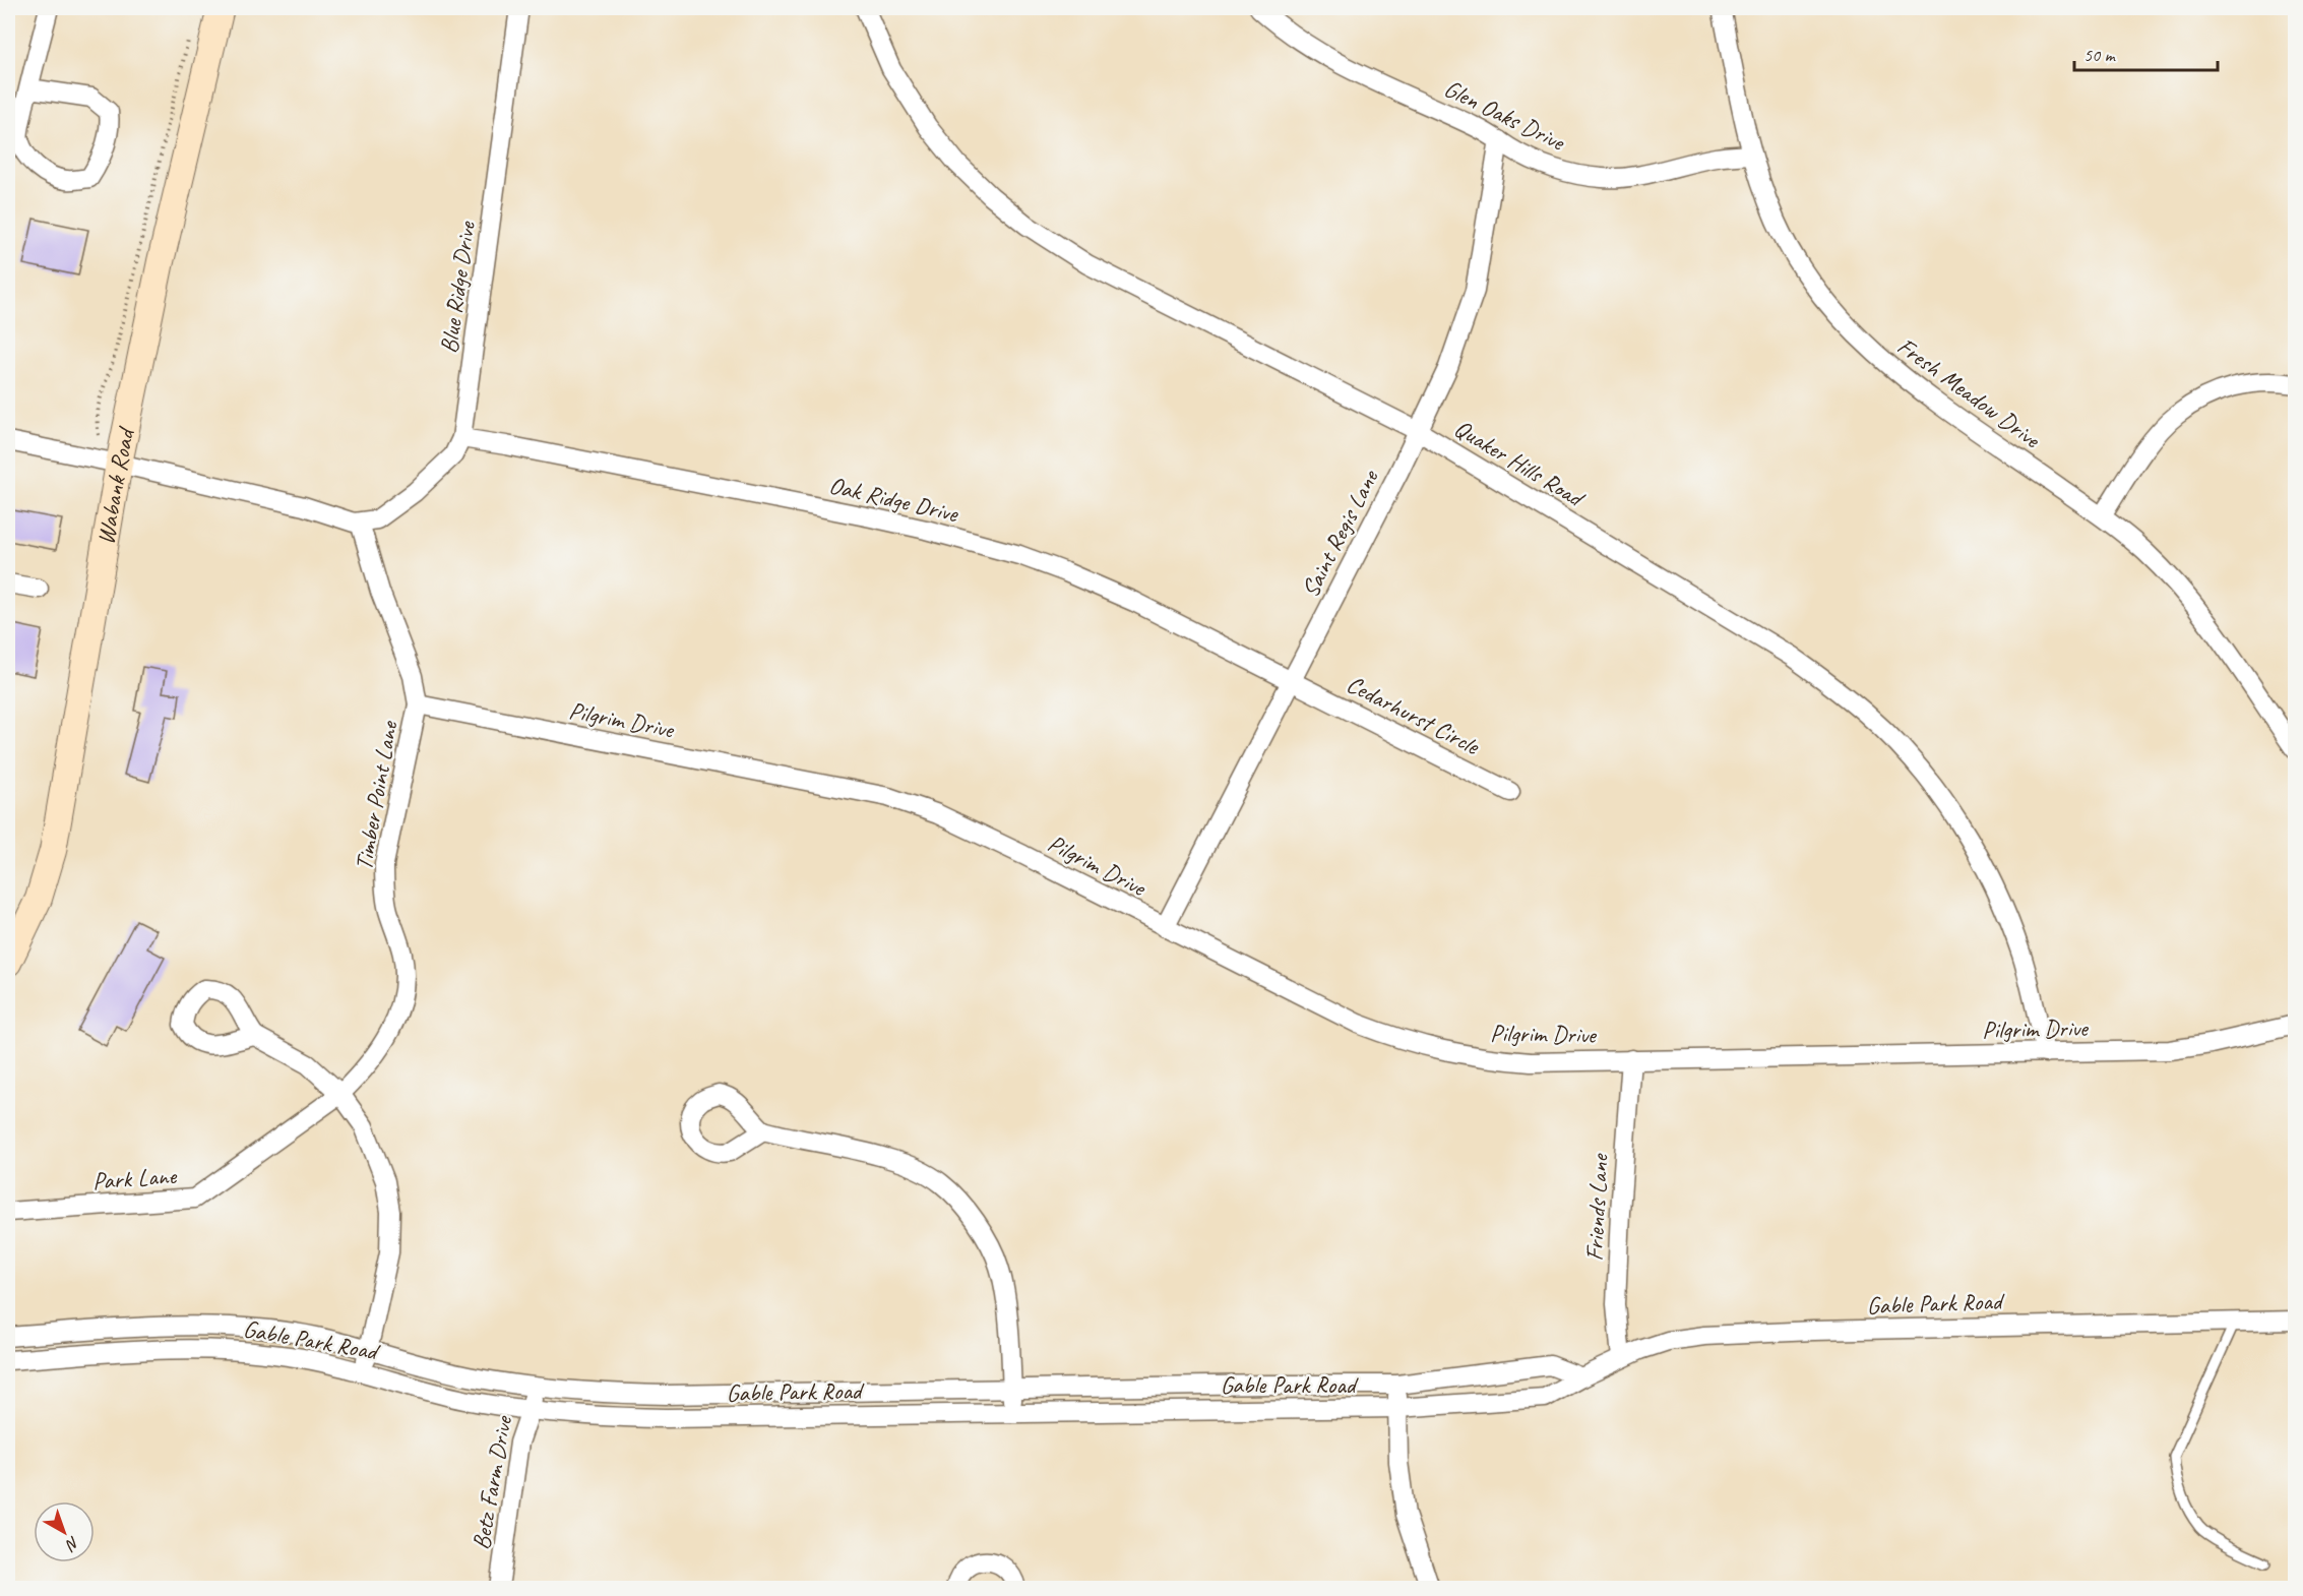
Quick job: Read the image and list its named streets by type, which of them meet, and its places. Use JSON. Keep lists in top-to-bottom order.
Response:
{
  "streets": {
    "street": [
      "Glen Oaks Drive",
      "Blue Ridge Drive",
      "Fresh Meadow Drive",
      "Quaker Hills Road",
      "Wabank Road",
      "Oak Ridge Drive",
      "Saint Regis Lane",
      "Cedarhurst Circle",
      "Pilgrim Drive",
      "Timber Point Lane",
      "Park Lane",
      "Friends Lane",
      "Gable Park Road",
      "Betz Farm Drive"
    ]
  },
  "crossings": [
    ["Glen Oaks Drive", "Fresh Meadow Drive"],
    ["Glen Oaks Drive", "Saint Regis Lane"],
    ["Blue Ridge Drive", "Oak Ridge Drive"],
    ["Quaker Hills Road", "Saint Regis Lane"],
    ["Quaker Hills Road", "Pilgrim Drive"],
    ["Oak Ridge Drive", "Saint Regis Lane"],
    ["Oak Ridge Drive", "Cedarhurst Circle"],
    ["Saint Regis Lane", "Cedarhurst Circle"],
    ["Saint Regis Lane", "Pilgrim Drive"],
    ["Pilgrim Drive", "Timber Point Lane"],
    ["Pilgrim Drive", "Friends Lane"],
    ["Timber Point Lane", "Park Lane"],
    ["Friends Lane", "Gable Park Road"],
    ["Gable Park Road", "Betz Farm Drive"]
  ],
  "scale_bar": "50 m",
  "north": "bottom right"
}
